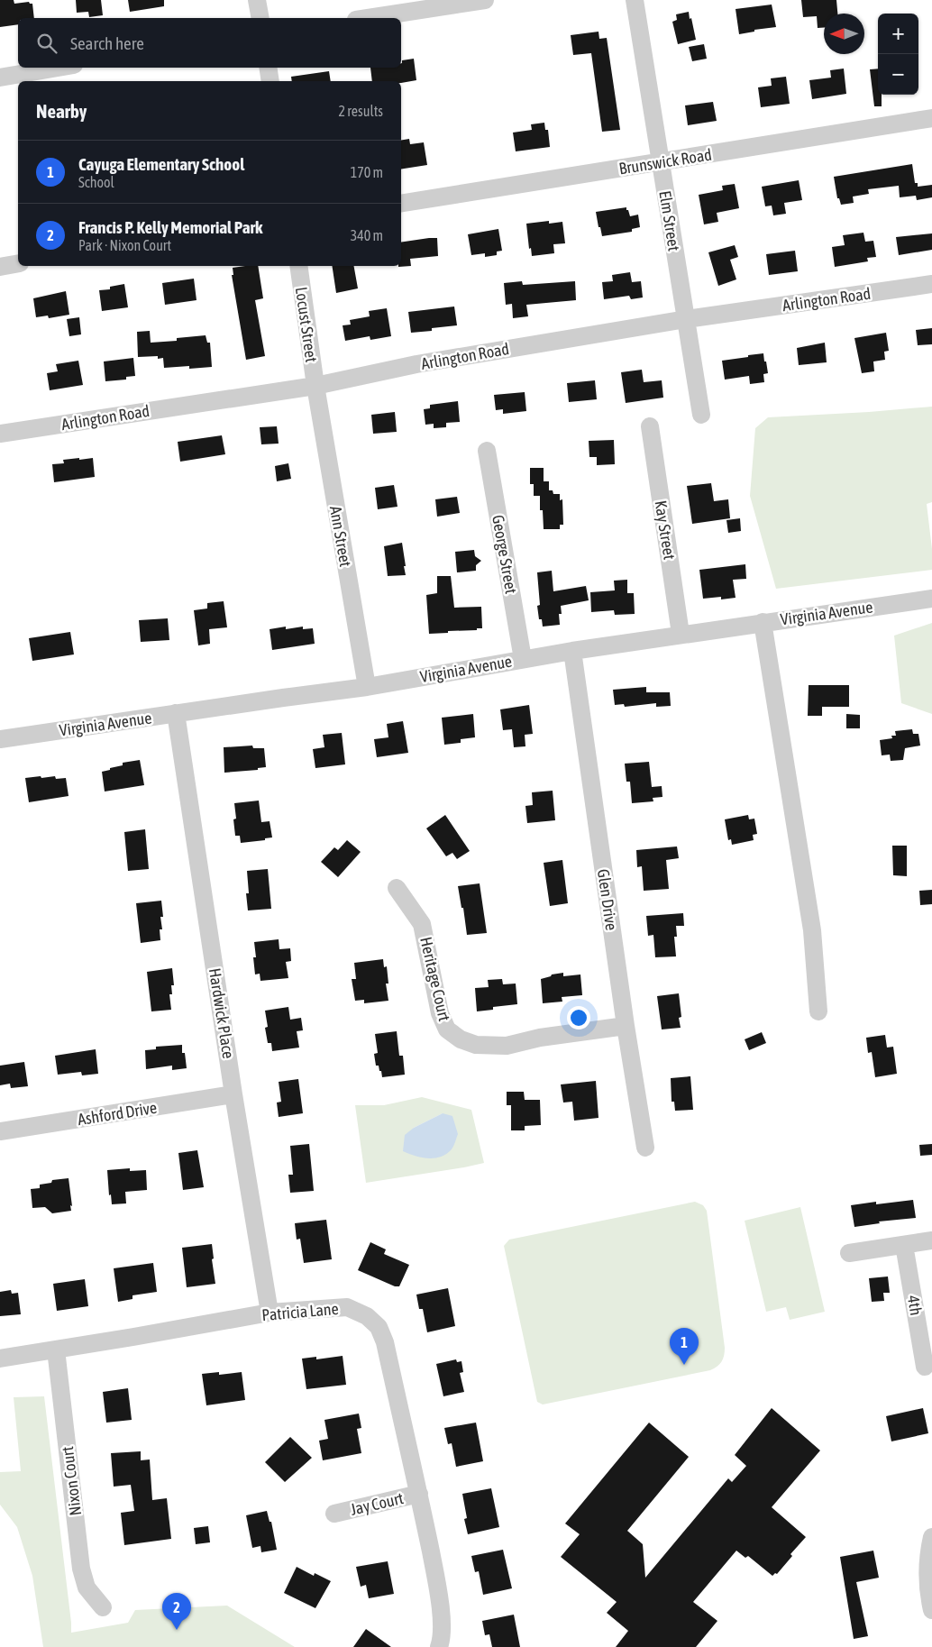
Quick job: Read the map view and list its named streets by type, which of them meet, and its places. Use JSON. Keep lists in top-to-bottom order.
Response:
{
  "streets": {
    "street": [
      "Brunswick Road",
      "Elm Street",
      "Arlington Road",
      "Locust Street",
      "Kay Street",
      "Ann Street",
      "George Street",
      "Virginia Avenue",
      "Glen Drive",
      "Heritage Court",
      "Hardwick Place",
      "Ashford Drive",
      "4th",
      "Patricia Lane",
      "Nixon Court",
      "Jay Court"
    ]
  },
  "crossings": [
    ["Brunswick Road", "Elm Street"],
    ["Elm Street", "Arlington Road"],
    ["Arlington Road", "Locust Street"],
    ["Arlington Road", "Ann Street"],
    ["Locust Street", "Ann Street"],
    ["Kay Street", "Virginia Avenue"],
    ["Ann Street", "Virginia Avenue"],
    ["George Street", "Virginia Avenue"],
    ["Virginia Avenue", "Glen Drive"],
    ["Virginia Avenue", "Hardwick Place"],
    ["Glen Drive", "Heritage Court"],
    ["Hardwick Place", "Ashford Drive"],
    ["Hardwick Place", "Patricia Lane"],
    ["Patricia Lane", "Nixon Court"],
    ["Patricia Lane", "Jay Court"]
  ],
  "north": "left",
  "page": {
    "map_buttons": ["+", "−"],
    "search": "Search here",
    "heading": ["Nearby", "2 results"],
    "list": [
      {
        "mark": "1",
        "name": "Cayuga Elementary School",
        "note": "School",
        "value": "170 m"
      },
      {
        "mark": "2",
        "name": "Francis P. Kelly Memorial Park",
        "note": "Park · Nixon Court",
        "value": "340 m"
      }
    ],
    "pins": ["1", "2"]
  }
}
